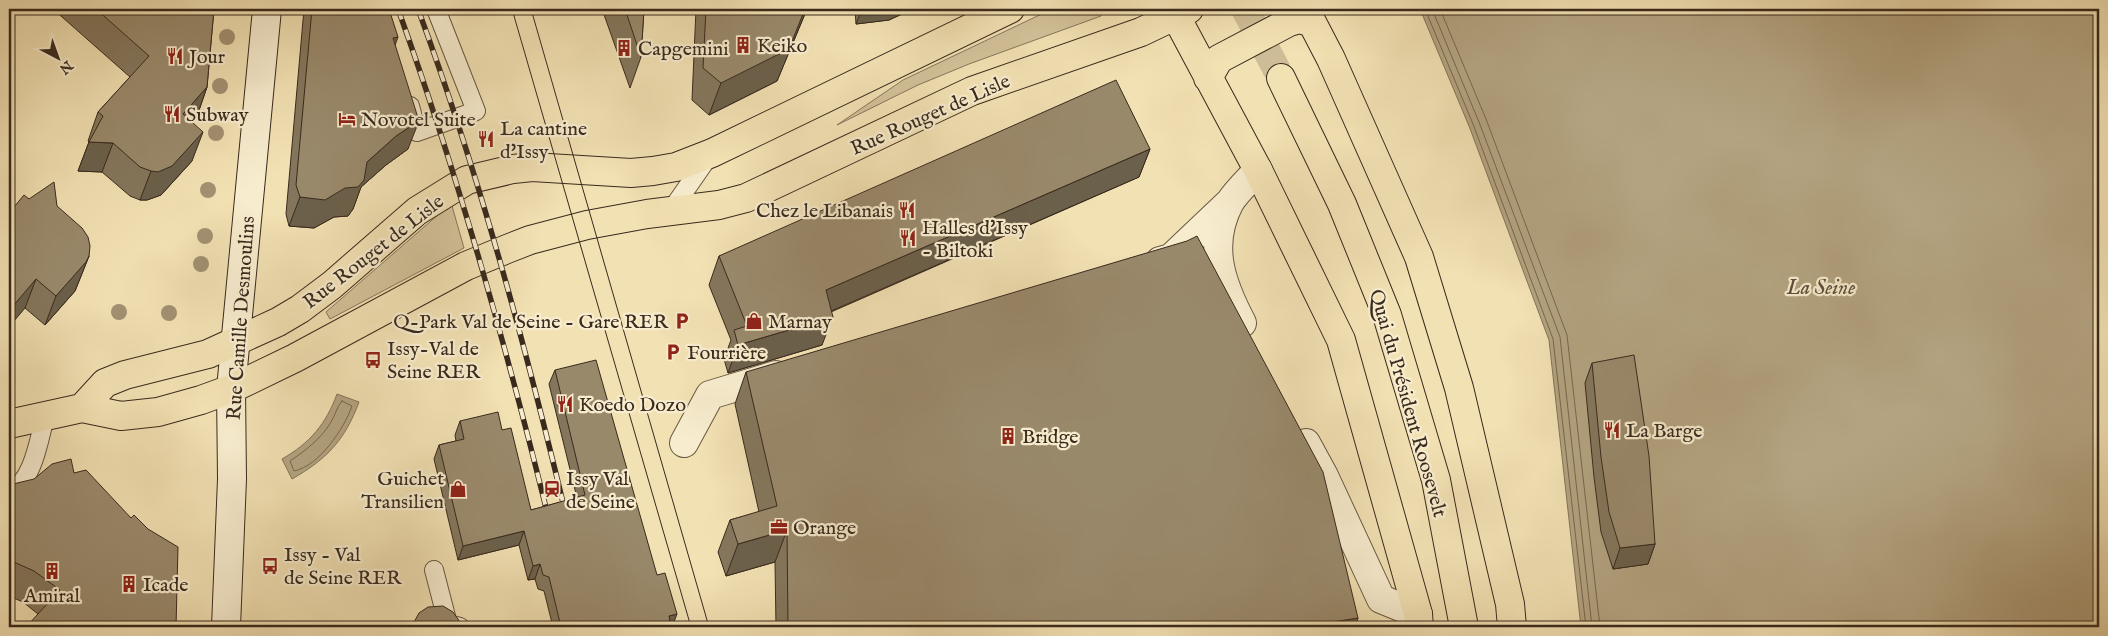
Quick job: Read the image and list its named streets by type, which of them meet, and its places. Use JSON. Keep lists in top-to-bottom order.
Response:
{
  "streets": {
    "main road": ["Rue Rouget de Lisle", "Quai du Président Roosevelt"],
    "street": ["Rue Camille Desmoulins"]
  },
  "crossings": [
    ["Rue Rouget de Lisle", "Rue Camille Desmoulins"]
  ],
  "water": ["La Seine"],
  "places": {
    "building": [
      "Keiko",
      "Capgemini",
      "Bridge",
      "Amiral",
      "Icade"
    ],
    "restaurant": [
      "Jour",
      "Subway",
      "La cantine d'Issy",
      "Chez le Libanais",
      "Halles d'Issy - Biltoki",
      "Koedo Dozo",
      "La Barge"
    ],
    "hotel": ["Novotel Suite"],
    "parking": ["Q-Park Val de Seine - Gare RER", "Fourrière"],
    "shop": ["Marnay", "Guichet Transilien"],
    "bus stop": ["Issy-Val de Seine RER", "Issy - Val de Seine RER"],
    "station": ["Issy Val de Seine"],
    "office": ["Orange"]
  },
  "north": "bottom right"
}
